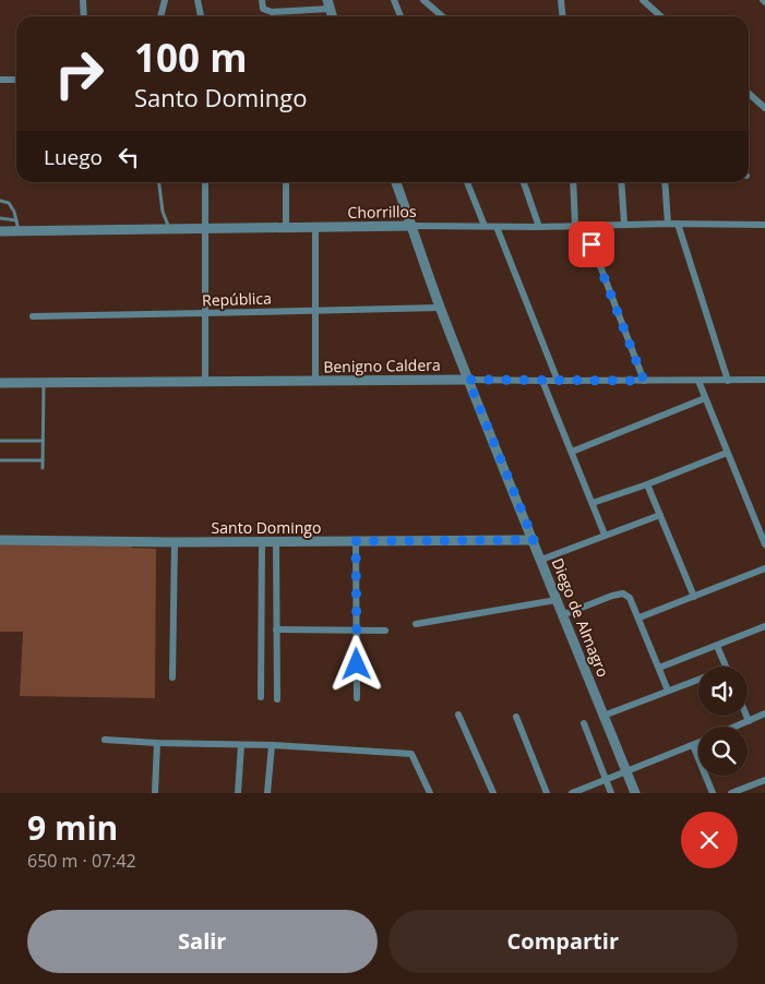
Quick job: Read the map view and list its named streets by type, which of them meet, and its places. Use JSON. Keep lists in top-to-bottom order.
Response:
{
  "streets": {
    "street": [
      "Chorrillos",
      "República",
      "Benigno Caldera",
      "Santo Domingo",
      "Diego de Almagro"
    ]
  },
  "crossings": [
    ["Chorrillos", "Diego de Almagro"],
    ["República", "Diego de Almagro"],
    ["Benigno Caldera", "Diego de Almagro"],
    ["Santo Domingo", "Diego de Almagro"]
  ],
  "page": {
    "turn": ["100 m", "Santo Domingo"],
    "then": "Luego",
    "heading": ["9 min", "650 m · 07:42"],
    "buttons": ["Salir", "Compartir"]
  }
}
